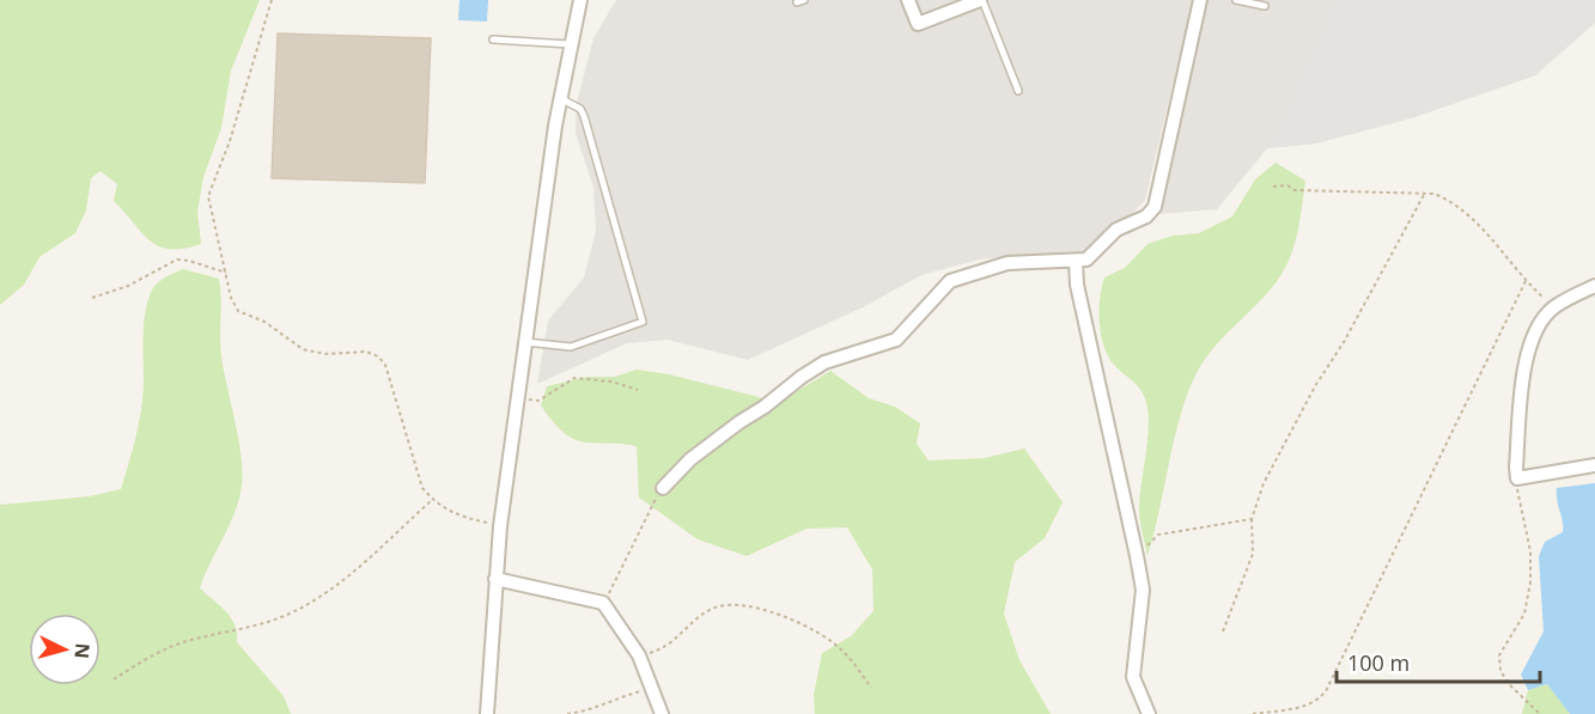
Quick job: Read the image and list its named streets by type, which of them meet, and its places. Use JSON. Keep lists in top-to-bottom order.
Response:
{
  "scale_bar": "100 m",
  "north": "right"
}
